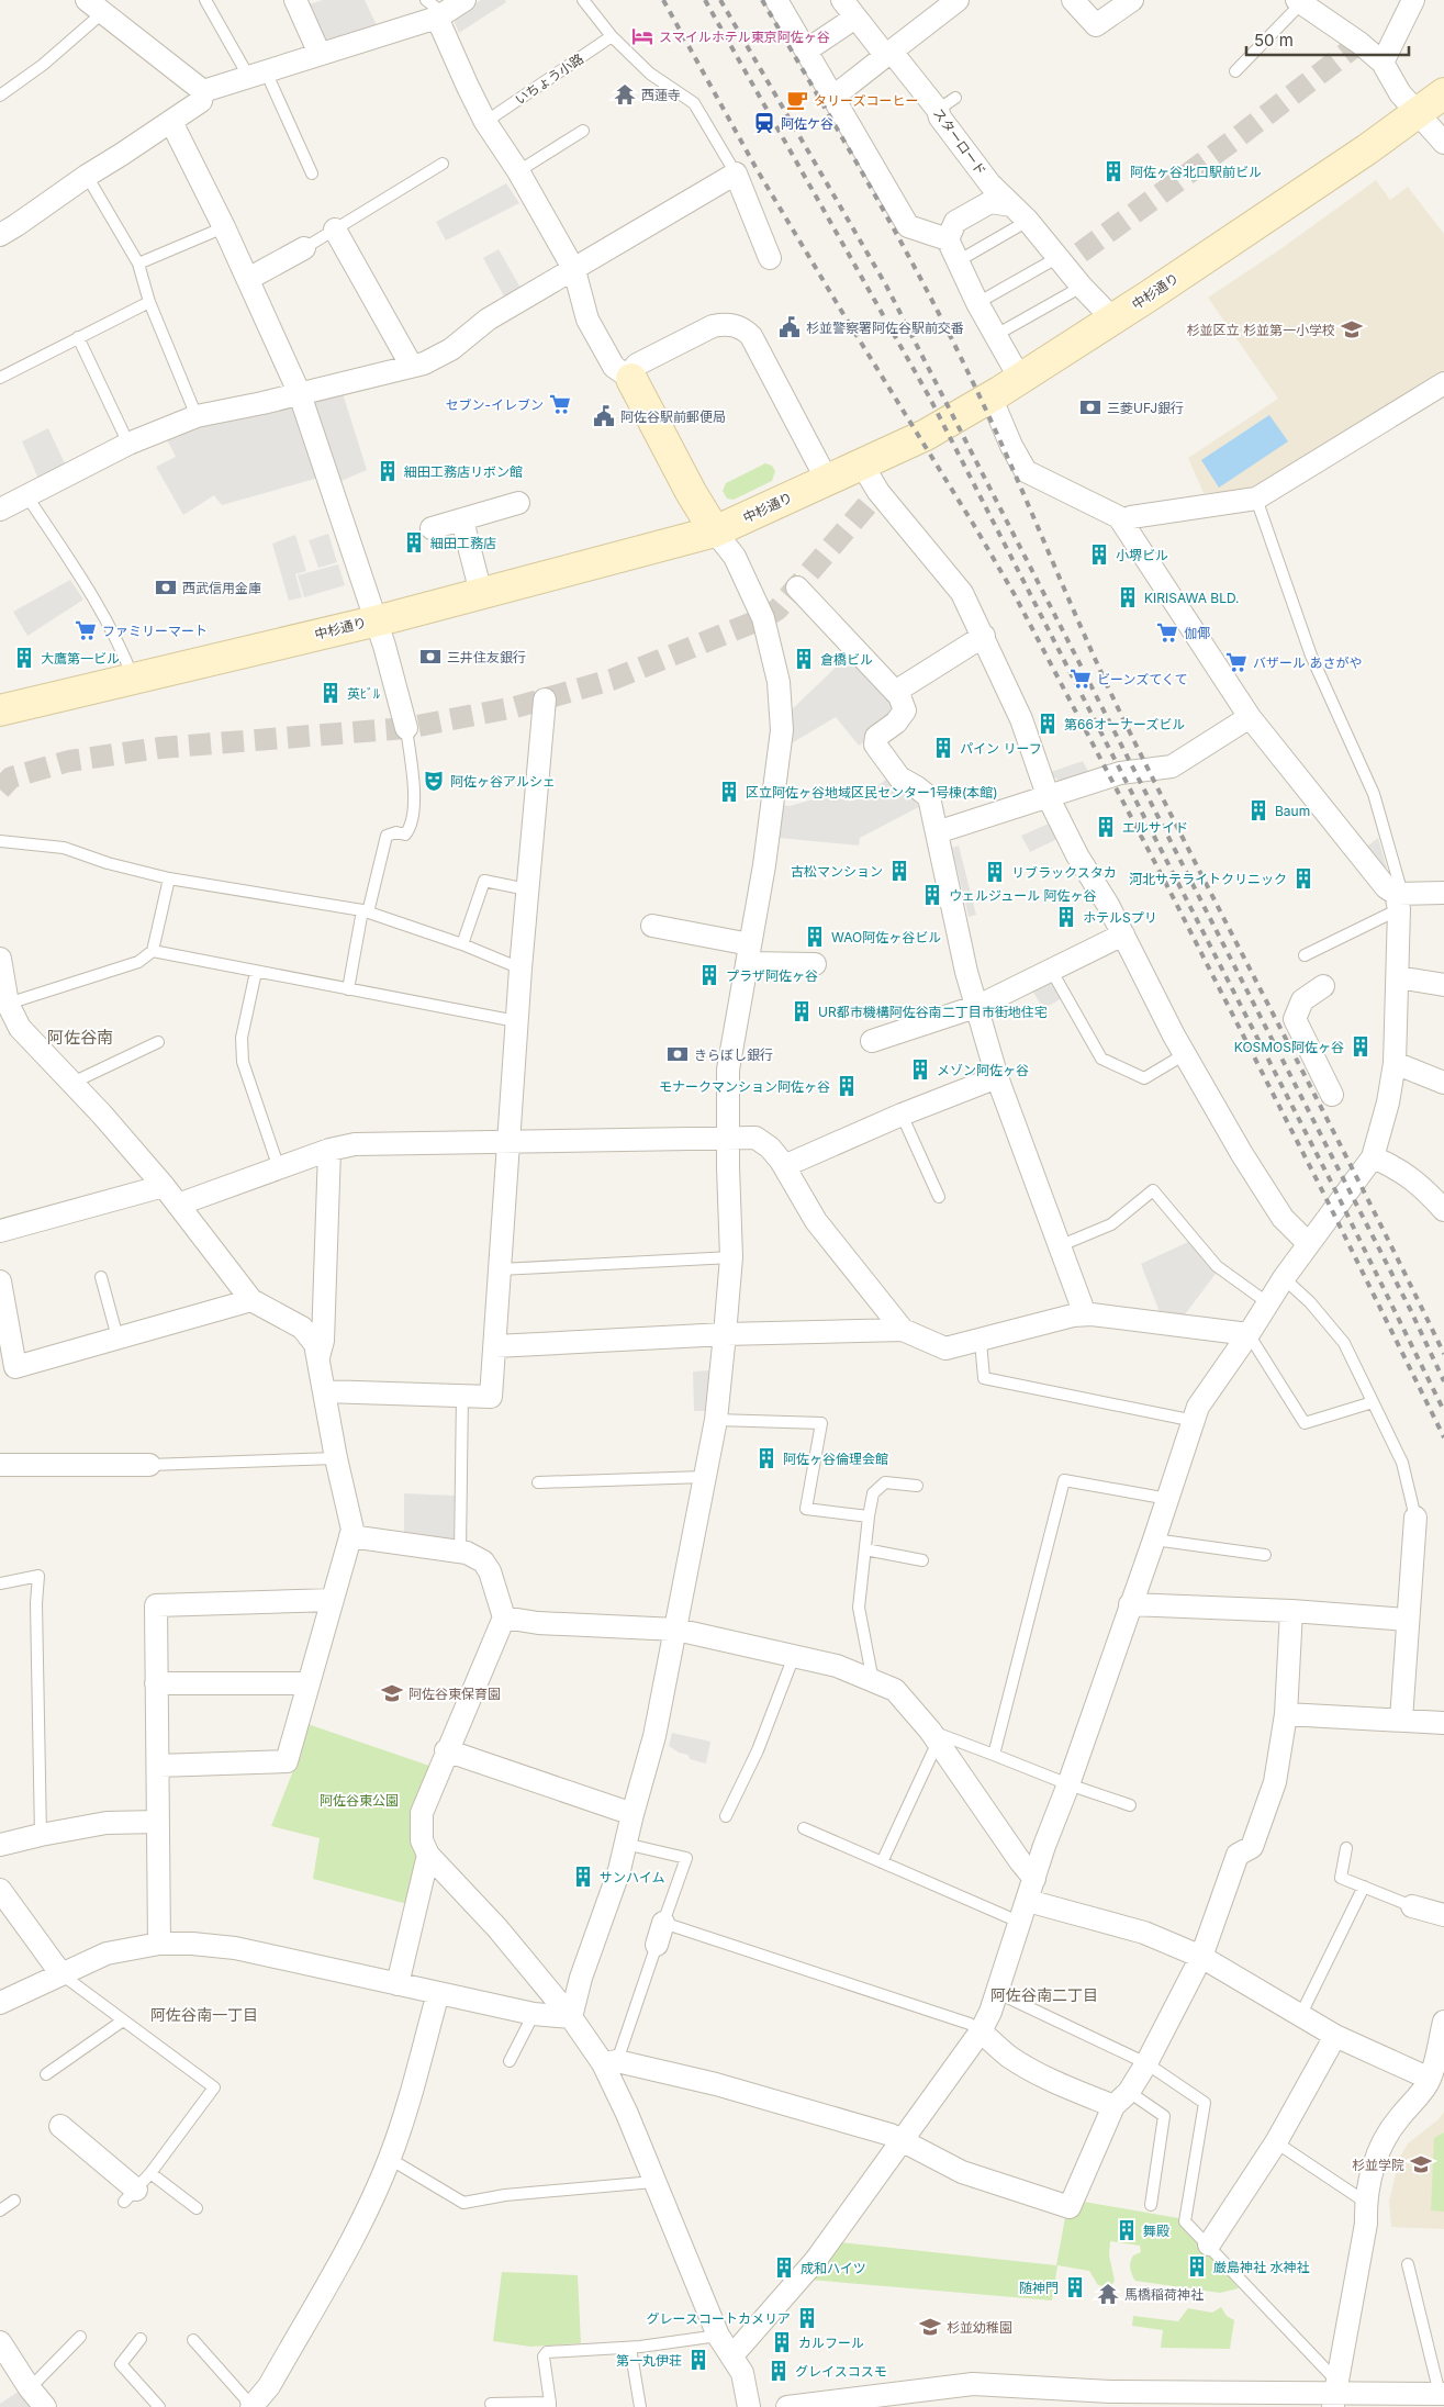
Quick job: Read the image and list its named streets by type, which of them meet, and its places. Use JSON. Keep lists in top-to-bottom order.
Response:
{
  "streets": {
    "main road": ["中杉通り"],
    "street": ["スターロード"],
    "lane": ["いちょう小路"]
  },
  "crossings": [
    ["スターロード", "中杉通り"]
  ],
  "districts": ["阿佐谷南", "阿佐谷南二丁目", "阿佐谷南一丁目"],
  "parks": ["阿佐谷東公園"],
  "places": {
    "hotel": ["スマイルホテル東京阿佐ヶ谷"],
    "temple": ["西蓮寺", "馬橋稲荷神社"],
    "cafe": ["タリーズコーヒー"],
    "station": ["阿佐ケ谷"],
    "building": [
      "阿佐ヶ谷北口駅前ビル",
      "細田工務店リボン館",
      "細田工務店",
      "小堺ビル",
      "KIRISAWA BLD.",
      "大鷹第一ビル",
      "倉橋ビル",
      "英ﾋﾞﾙ",
      "第66オーナーズビル",
      "パイン リーフ",
      "区立阿佐ヶ谷地域区民センター1号棟(本館)",
      "Baum",
      "エルサイド",
      "古松マンション",
      "リブラックスタカ",
      "河北サテライトクリニック",
      "ウェルジュール 阿佐ヶ谷",
      "ホテルSプリ",
      "WAO阿佐ヶ谷ビル",
      "プラザ阿佐ヶ谷",
      "UR都市機構阿佐谷南二丁目市街地住宅",
      "KOSMOS阿佐ヶ谷",
      "メゾン阿佐ヶ谷",
      "モナークマンション阿佐ヶ谷",
      "阿佐ヶ谷倫理会館",
      "サンハイム",
      "舞殿",
      "厳島神社 水神社",
      "成和ハイツ",
      "随神門",
      "グレースコートカメリア",
      "カルフール",
      "第一丸伊荘",
      "グレイスコスモ"
    ],
    "public building": ["杉並警察署阿佐谷駅前交番", "阿佐谷駅前郵便局"],
    "school or university": [
      "杉並区立 杉並第一小学校",
      "阿佐谷東保育園",
      "杉並学院",
      "杉並幼稚園"
    ],
    "supermarket": [
      "セブン-イレブン",
      "ファミリーマート",
      "伽倻",
      "バザール あさがや",
      "ビーンズてくて"
    ],
    "bank": [
      "三菱UFJ銀行",
      "西武信用金庫",
      "三井住友銀行",
      "きらぼし銀行"
    ],
    "theatre": ["阿佐ヶ谷アルシェ"]
  },
  "scale_bar": "50 m"
}
